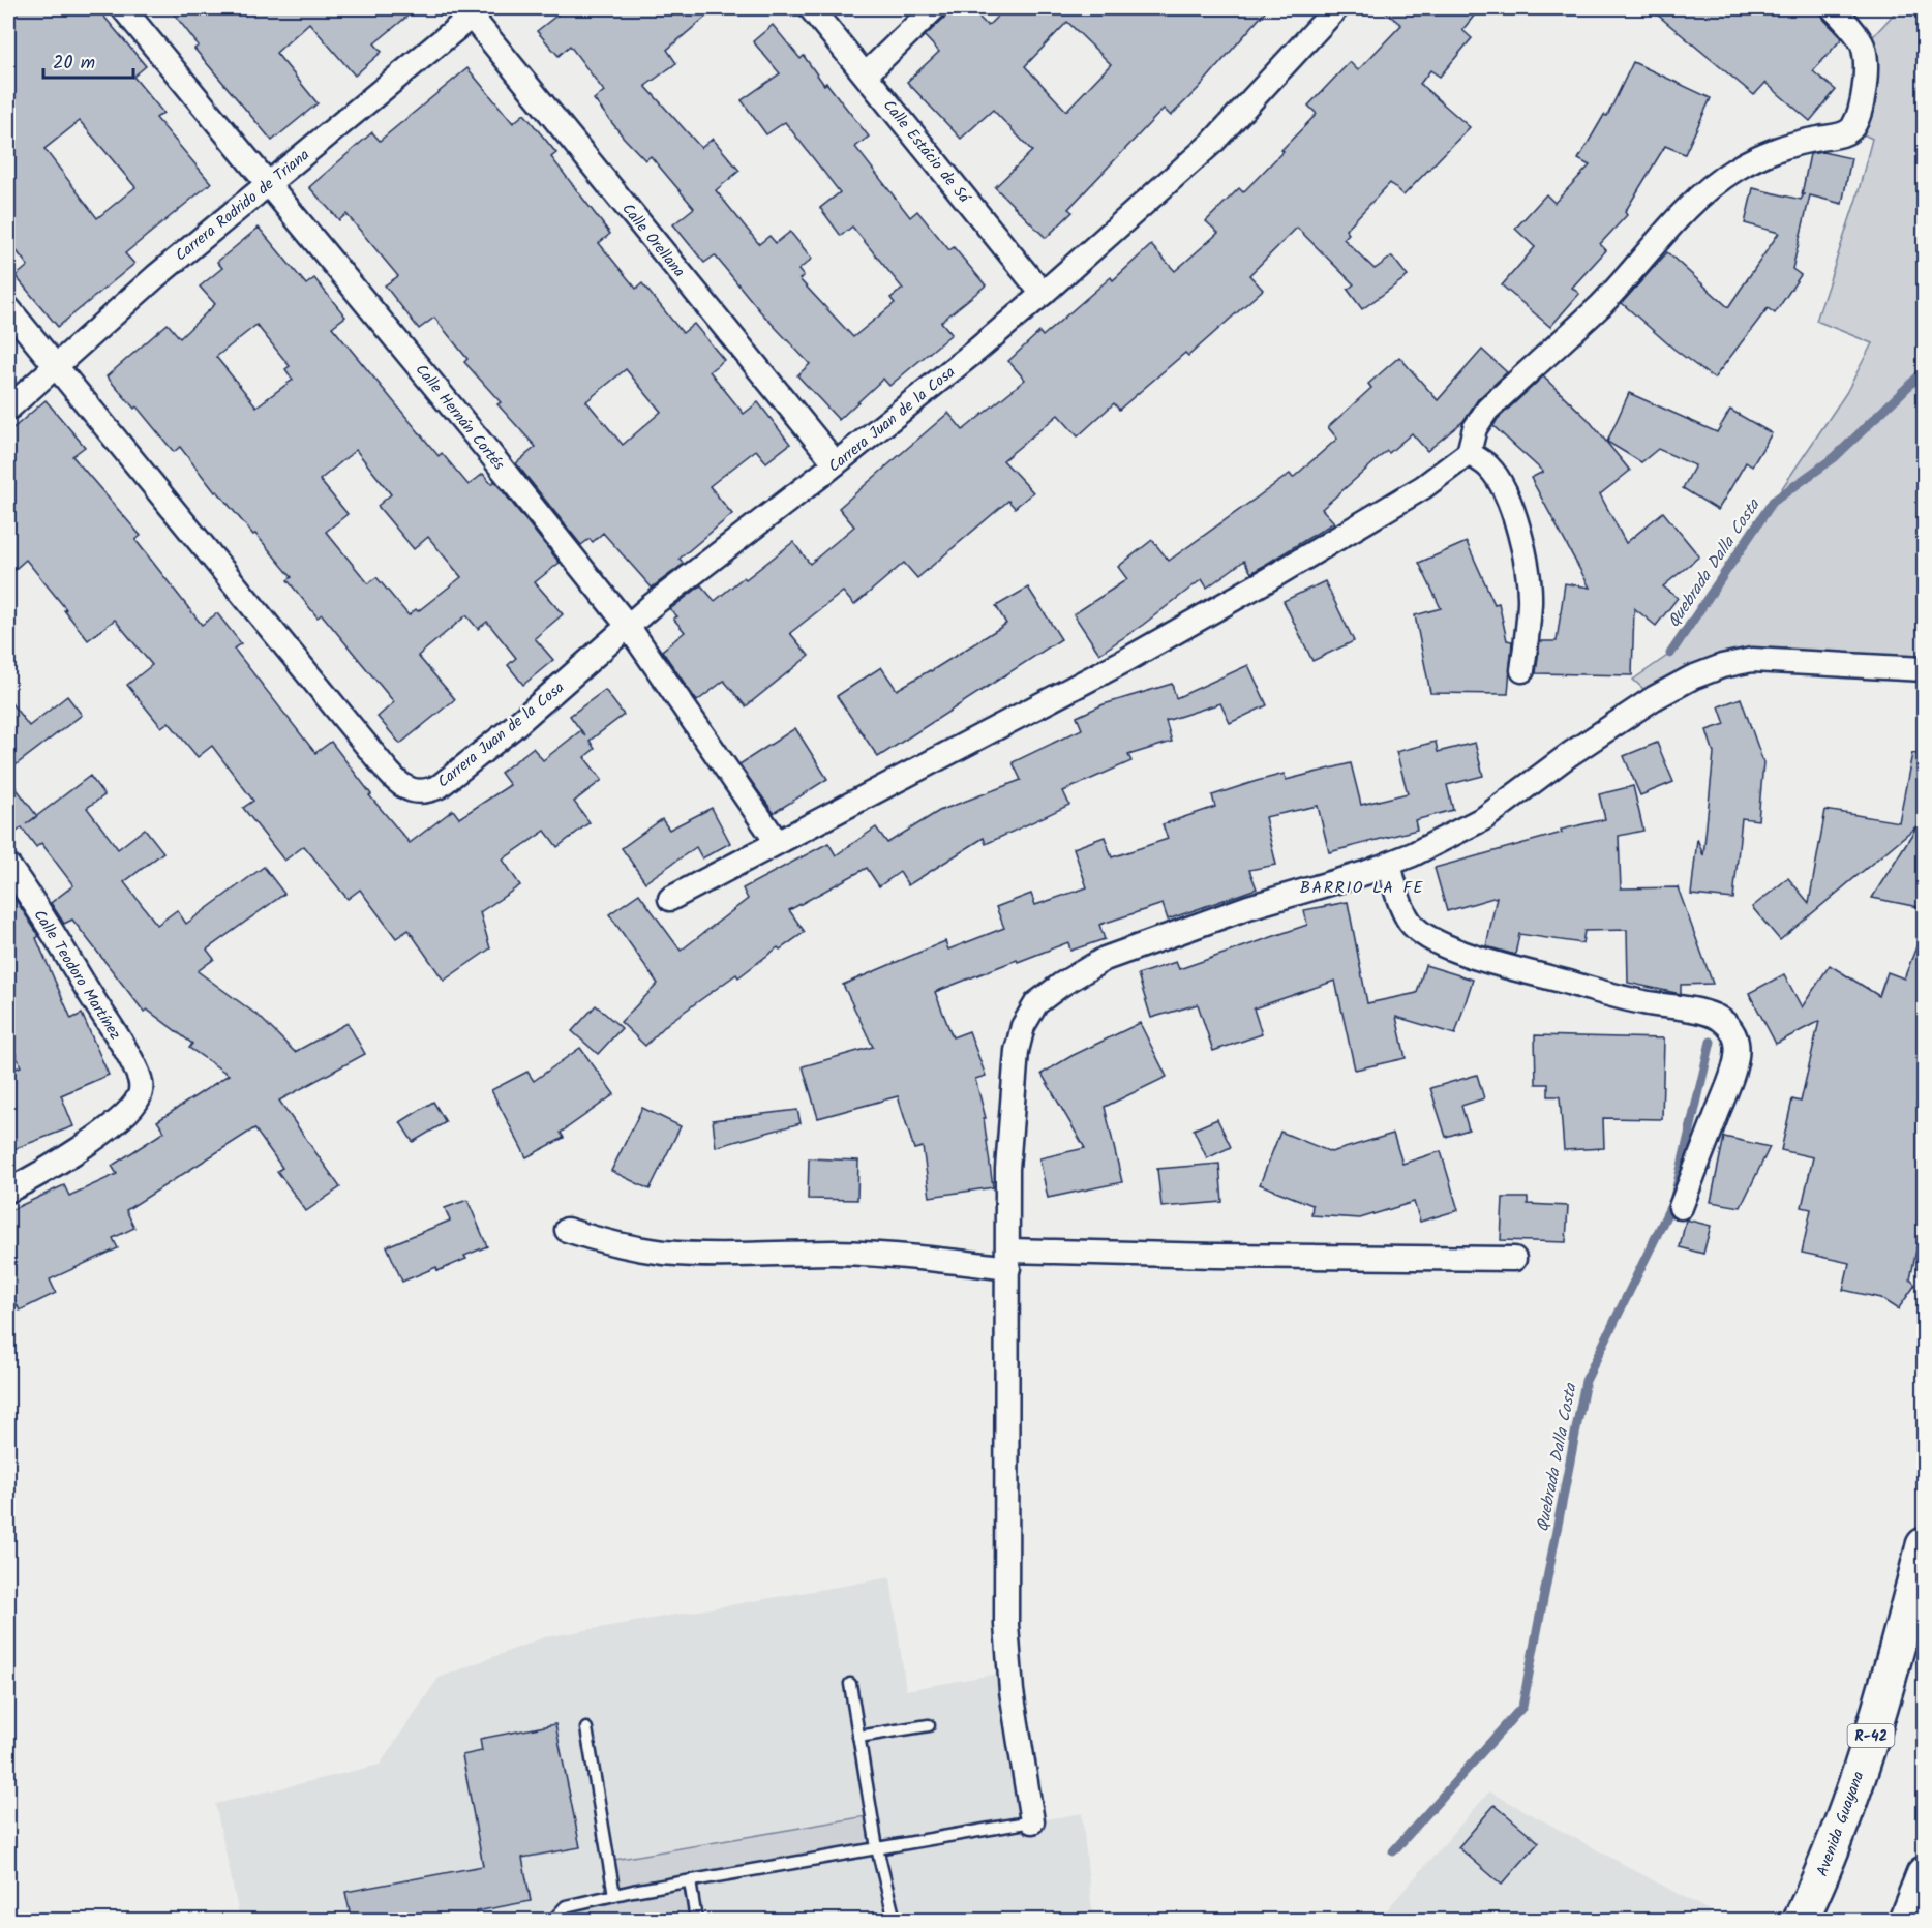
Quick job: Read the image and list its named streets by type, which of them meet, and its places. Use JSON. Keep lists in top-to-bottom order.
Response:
{
  "streets": {
    "main road": ["R-42", "Avenida Guayana"],
    "street": [
      "Calle Estácio de Sá",
      "Carrera Rodrido de Triana",
      "Calle Orellana",
      "Calle Hernán Cortés",
      "Carrera Juan de la Cosa",
      "Calle Teodoro Martínez"
    ]
  },
  "crossings": [
    ["Calle Estácio de Sá", "Carrera Juan de la Cosa"],
    ["Carrera Rodrido de Triana", "Calle Orellana"],
    ["Carrera Rodrido de Triana", "Calle Hernán Cortés"],
    ["Carrera Rodrido de Triana", "Carrera Juan de la Cosa"],
    ["Calle Orellana", "Carrera Juan de la Cosa"],
    ["Calle Hernán Cortés", "Carrera Juan de la Cosa"]
  ],
  "districts": ["BARRIO LA FE"],
  "water": ["Quebrada Dalla Costa"],
  "scale_bar": "20 m"
}
